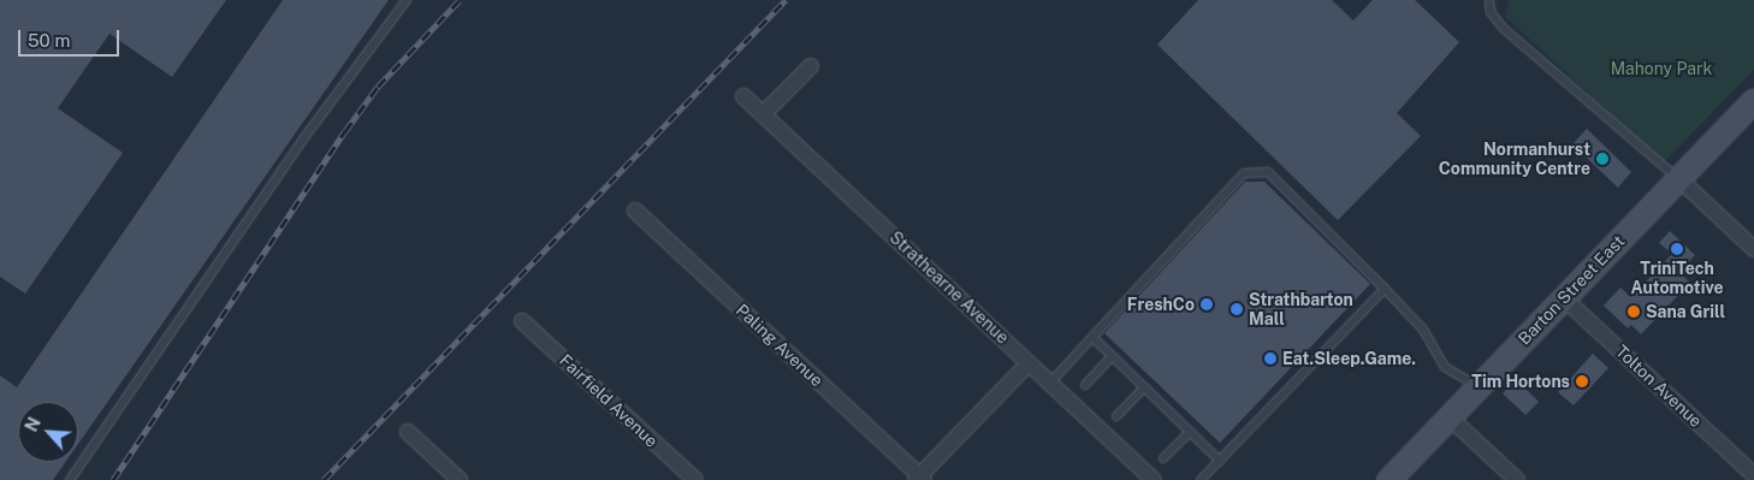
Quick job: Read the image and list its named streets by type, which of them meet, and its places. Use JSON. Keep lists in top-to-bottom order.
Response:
{
  "streets": {
    "main road": ["Barton Street East"],
    "street": [
      "Strathearne Avenue",
      "Paling Avenue",
      "Tolton Avenue",
      "Fairfield Avenue"
    ]
  },
  "crossings": [
    ["Barton Street East", "Tolton Avenue"]
  ],
  "parks": ["Mahony Park"],
  "places": [
    "Normanhurst Community Centre",
    "TriniTech Automotive",
    "FreshCo",
    "Strathbarton Mall",
    "Sana Grill",
    "Eat.Sleep.Game.",
    "Tim Hortons"
  ],
  "scale_bar": "50 m",
  "north": "top left"
}
